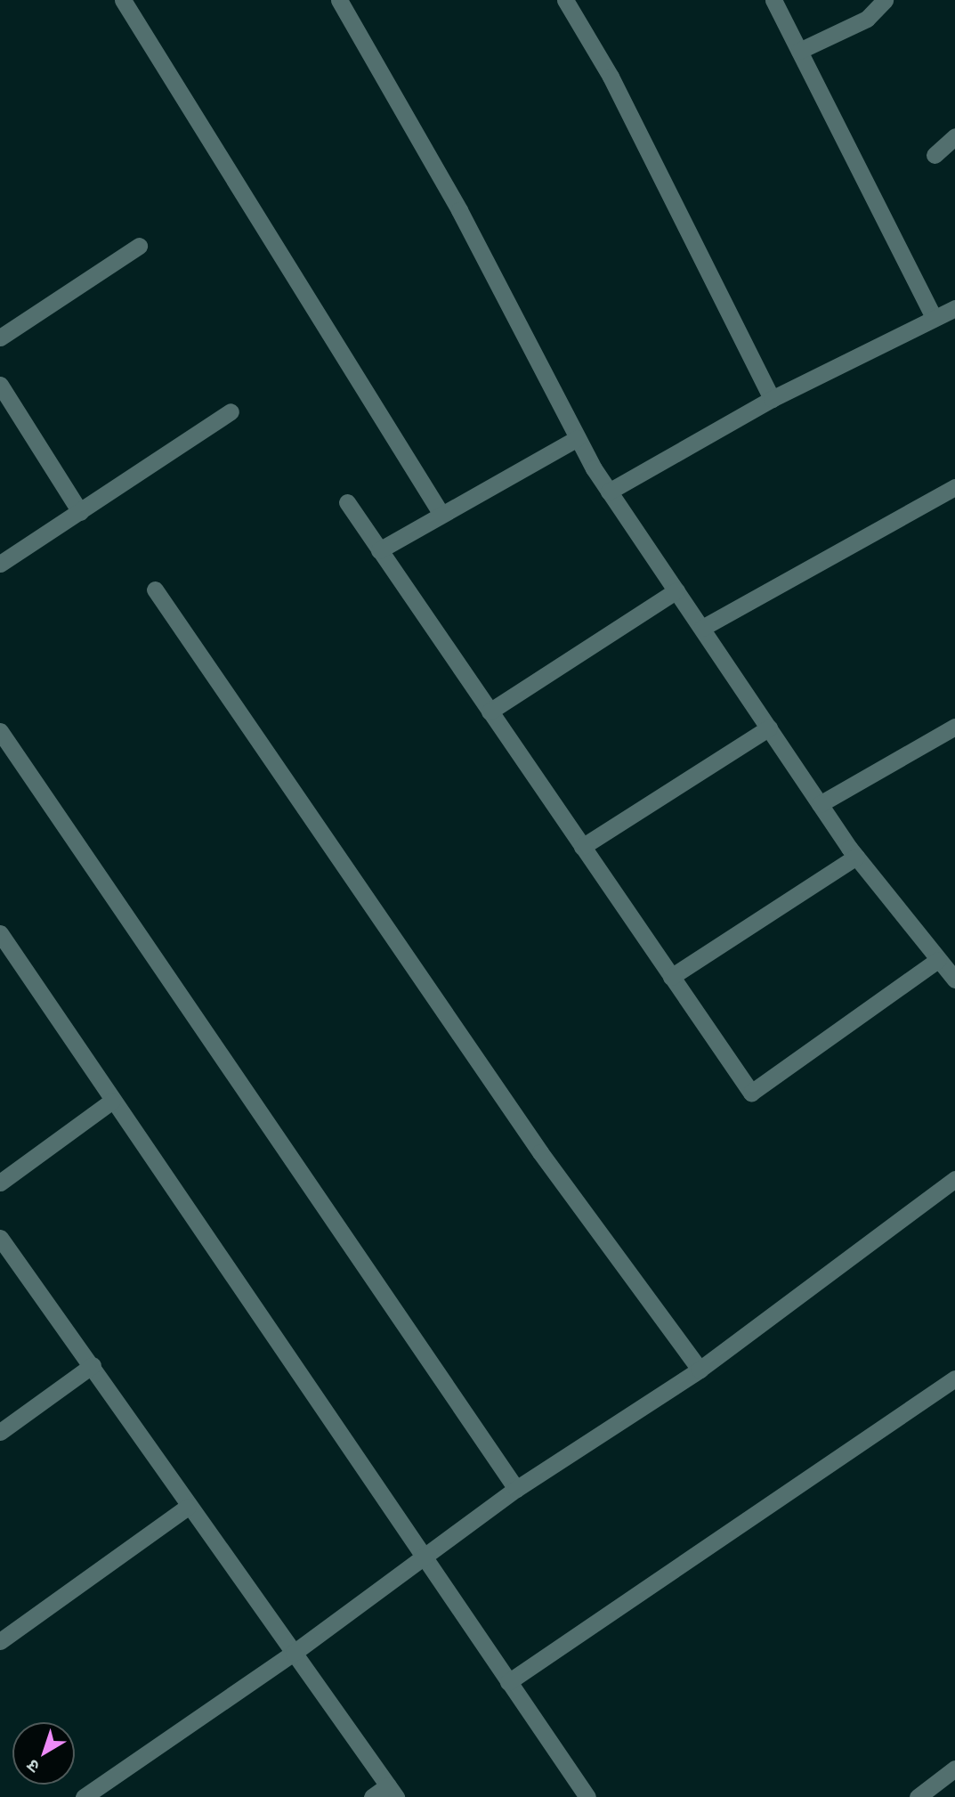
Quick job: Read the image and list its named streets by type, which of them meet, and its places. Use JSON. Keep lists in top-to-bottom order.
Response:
{
  "north": "bottom left"
}
